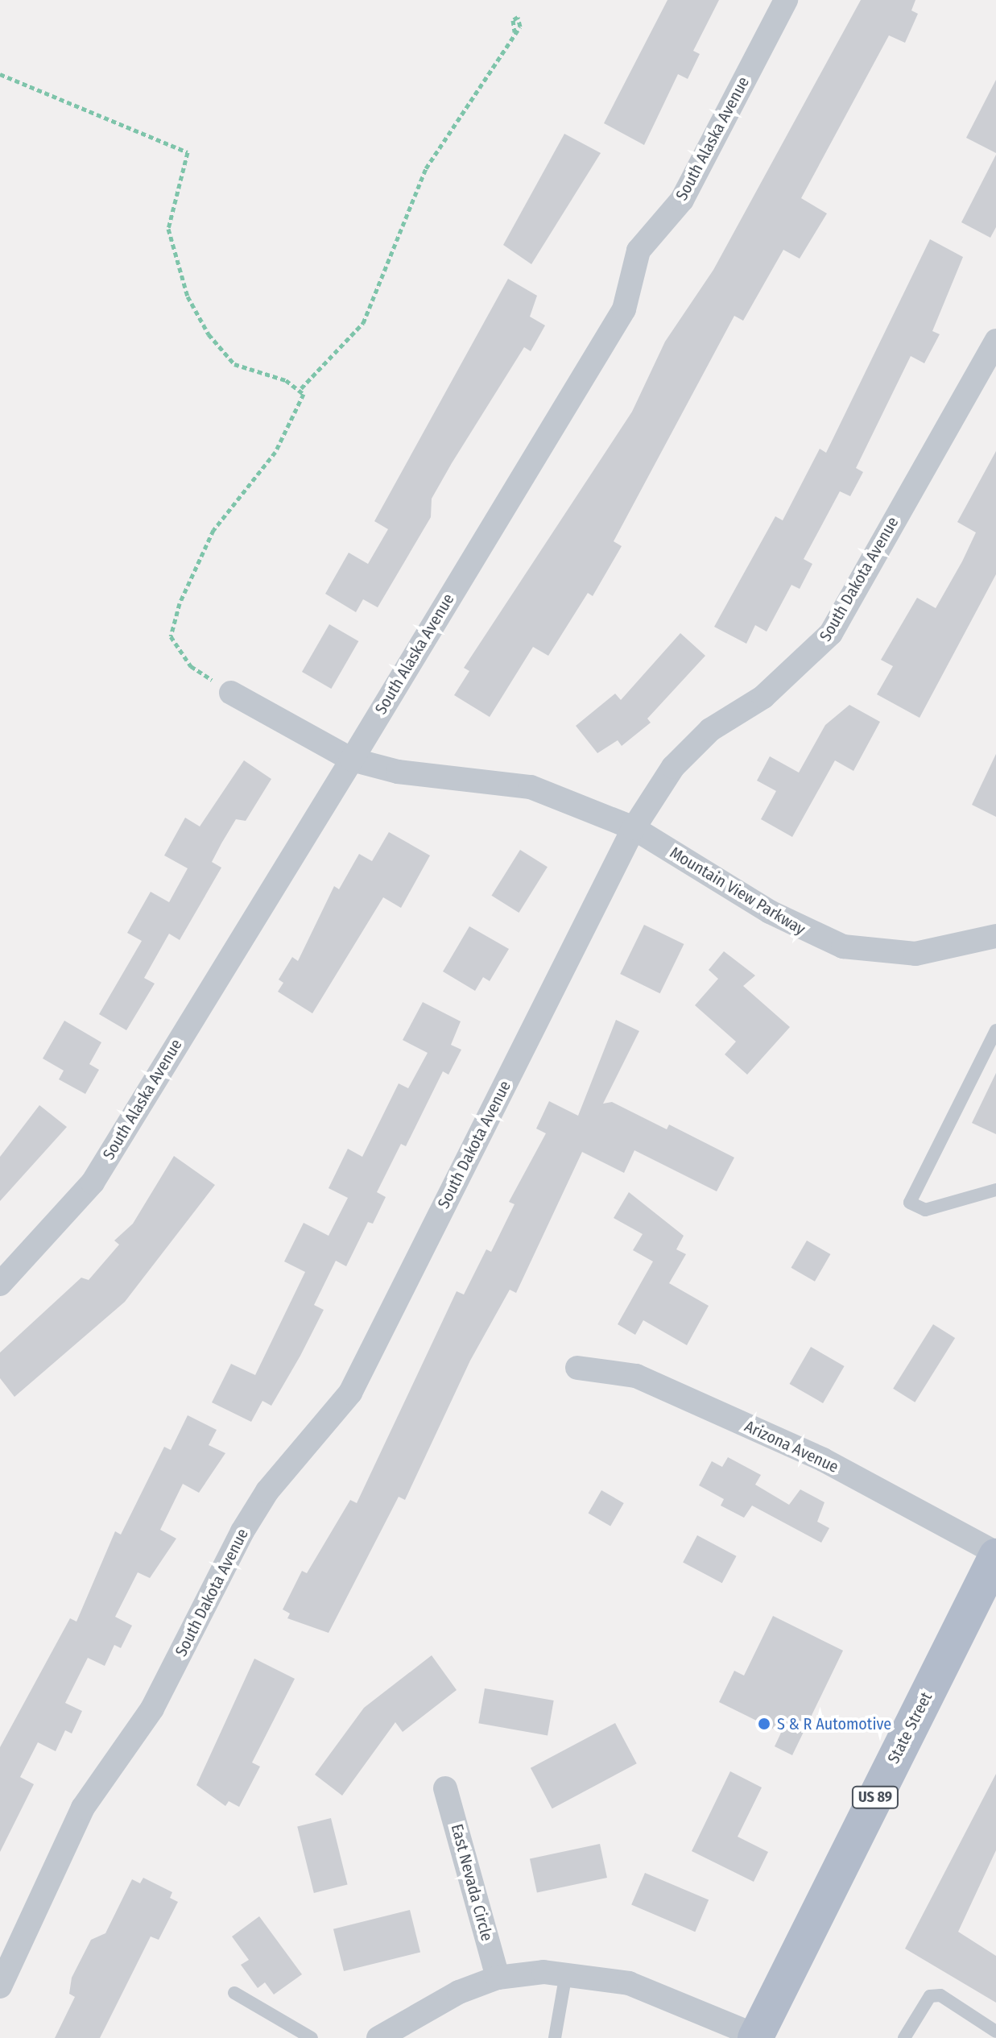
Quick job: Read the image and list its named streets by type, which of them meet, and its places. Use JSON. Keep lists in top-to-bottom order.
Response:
{
  "streets": {
    "main road": ["State Street", "US 89"],
    "street": [
      "South Alaska Avenue",
      "South Dakota Avenue",
      "Mountain View Parkway",
      "Arizona Avenue",
      "East Nevada Circle"
    ]
  },
  "crossings": [
    ["South Alaska Avenue", "Mountain View Parkway"],
    ["South Dakota Avenue", "Mountain View Parkway"],
    ["Arizona Avenue", "State Street"]
  ],
  "places": ["S & R Automotive"]
}
